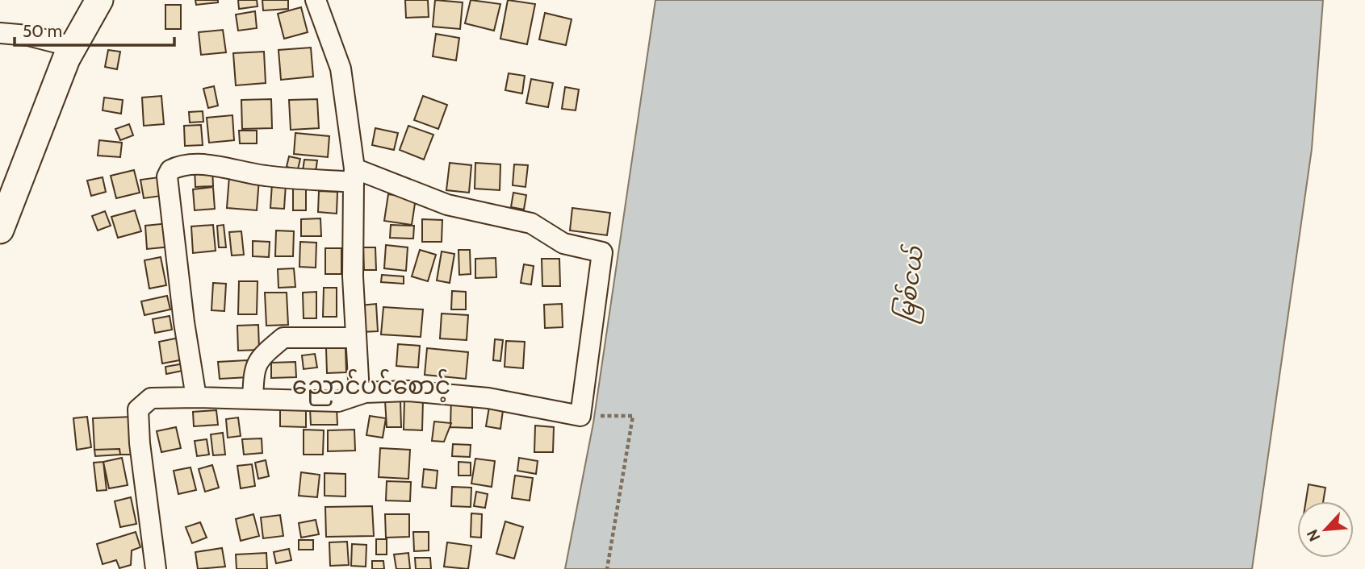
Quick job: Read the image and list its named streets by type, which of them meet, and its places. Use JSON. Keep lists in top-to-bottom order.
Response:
{
  "districts": ["ညောင်ပင်စောင့်"],
  "water": ["မြစ်ငယ်"],
  "scale_bar": "50 m",
  "north": "bottom left"
}
